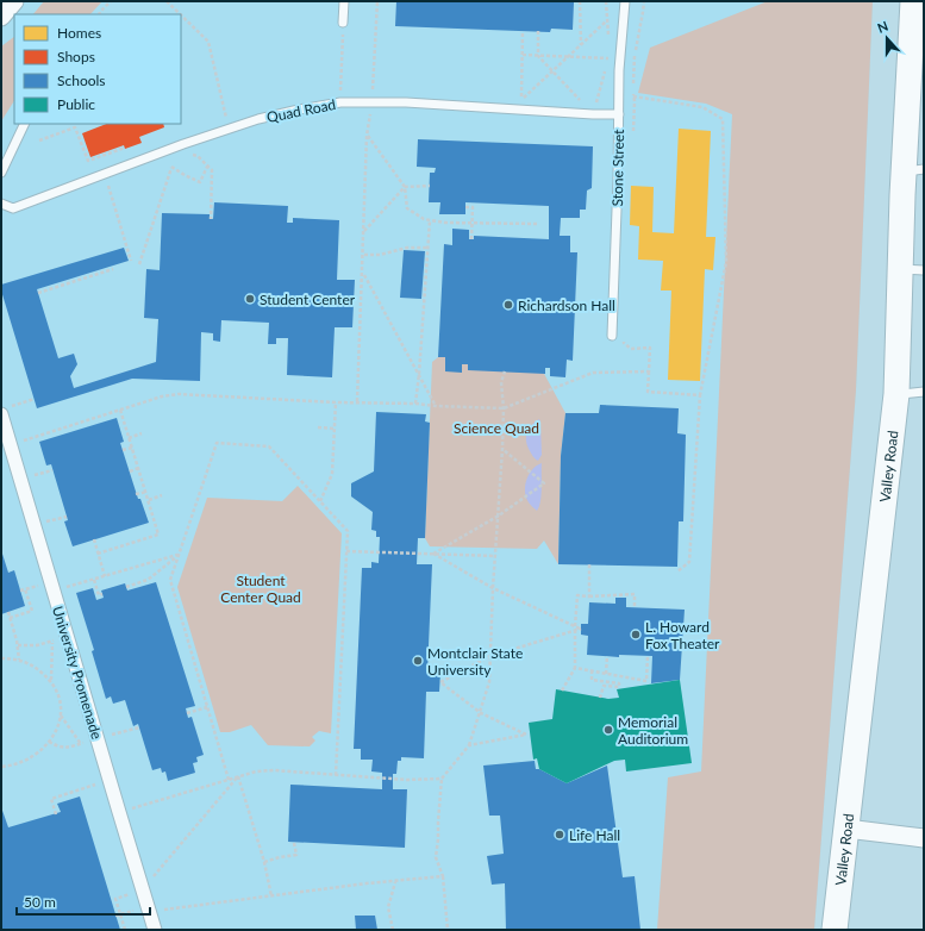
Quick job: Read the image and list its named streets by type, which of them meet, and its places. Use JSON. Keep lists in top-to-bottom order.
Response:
{
  "streets": {
    "main road": ["Valley Road"],
    "street": ["University Promenade"],
    "lane": ["Quad Road", "Stone Street"]
  },
  "crossings": [
    ["Quad Road", "Stone Street"]
  ],
  "parks": ["Science Quad", "Student Center Quad"],
  "places": [
    "Student Center",
    "Richardson Hall",
    "L. Howard Fox Theater",
    "Montclair State University",
    "Memorial Auditorium",
    "Life Hall"
  ],
  "legend": [
    "Homes",
    "Shops",
    "Schools",
    "Public"
  ],
  "scale_bar": "50 m",
  "north": "top"
}
